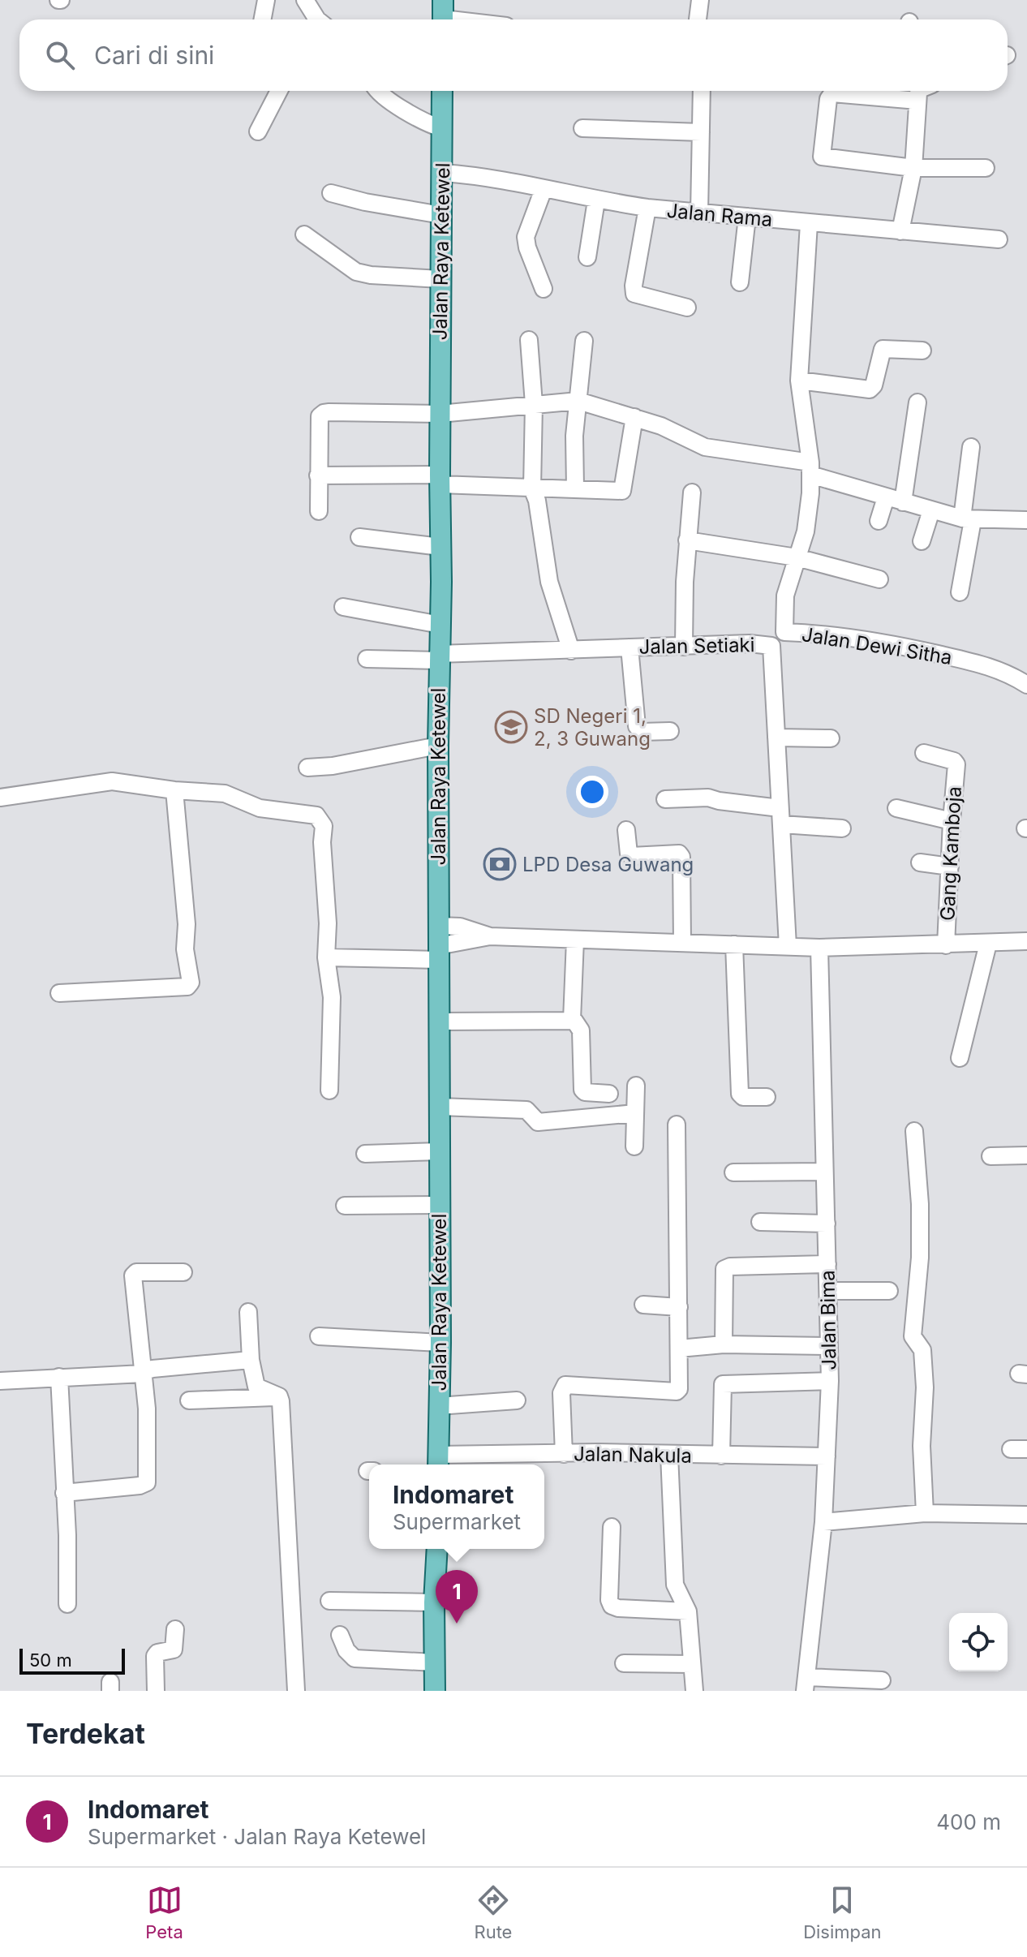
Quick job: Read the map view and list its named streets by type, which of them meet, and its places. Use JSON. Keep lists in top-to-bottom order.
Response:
{
  "streets": {
    "main road": ["Jalan Raya Ketewel"],
    "street": [
      "Jalan Rama",
      "Jalan Setiaki",
      "Jalan Dewi Sitha",
      "Gang Kamboja",
      "Jalan Bima",
      "Jalan Nakula"
    ]
  },
  "crossings": [
    ["Jalan Rama", "Jalan Raya Ketewel"],
    ["Jalan Rama", "Jalan Dewi Sitha"],
    ["Jalan Raya Ketewel", "Jalan Setiaki"],
    ["Jalan Raya Ketewel", "Jalan Nakula"],
    ["Jalan Bima", "Jalan Nakula"]
  ],
  "places": {
    "school or university": ["SD Negeri 1, 2, 3 Guwang"],
    "bank": ["LPD Desa Guwang"]
  },
  "scale_bar": "50 m",
  "page": {
    "search": "Cari di sini",
    "popup": ["Indomaret", "Supermarket"],
    "pins": "1",
    "scale": "50 m",
    "heading": "Terdekat",
    "list": [
      {
        "mark": "1",
        "name": "Indomaret",
        "note": "Supermarket · Jalan Raya Ketewel",
        "value": "400 m"
      }
    ],
    "nav": ["Peta", "Rute", "Disimpan"]
  }
}
